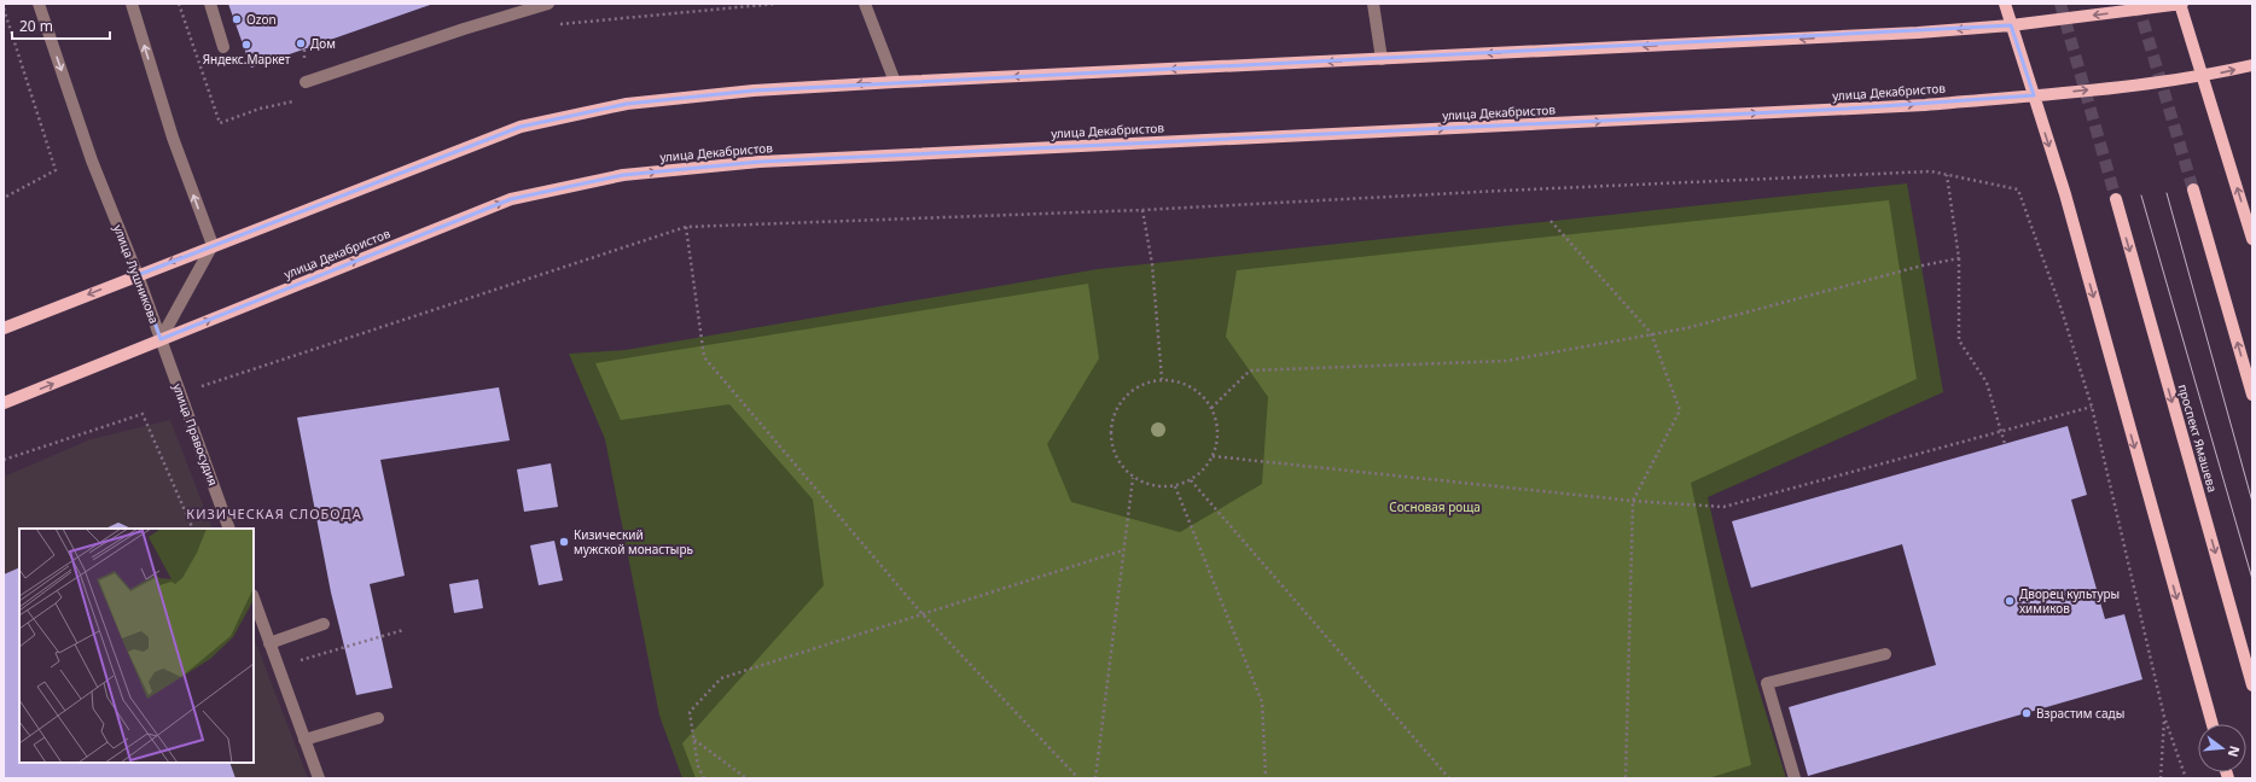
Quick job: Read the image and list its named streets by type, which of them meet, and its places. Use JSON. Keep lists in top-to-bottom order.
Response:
{
  "streets": {
    "main road": ["улица Декабристов", "проспект Ямашева"],
    "street": ["улица Лушникова", "улица Правосудия"]
  },
  "crossings": [
    ["улица Декабристов", "улица Лушникова"],
    ["улица Декабристов", "улица Правосудия"],
    ["улица Лушникова", "улица Правосудия"]
  ],
  "districts": ["КИЗИЧЕСКАЯ СЛОБОДА"],
  "parks": ["Сосновая роща"],
  "places": [
    "Ozon",
    "Дом",
    "Яндекс.Маркет",
    "Кизический мужской монастырь",
    "Дворец культуры химиков",
    "Взрастим сады"
  ],
  "scale_bar": "20 m",
  "north": "right"
}
